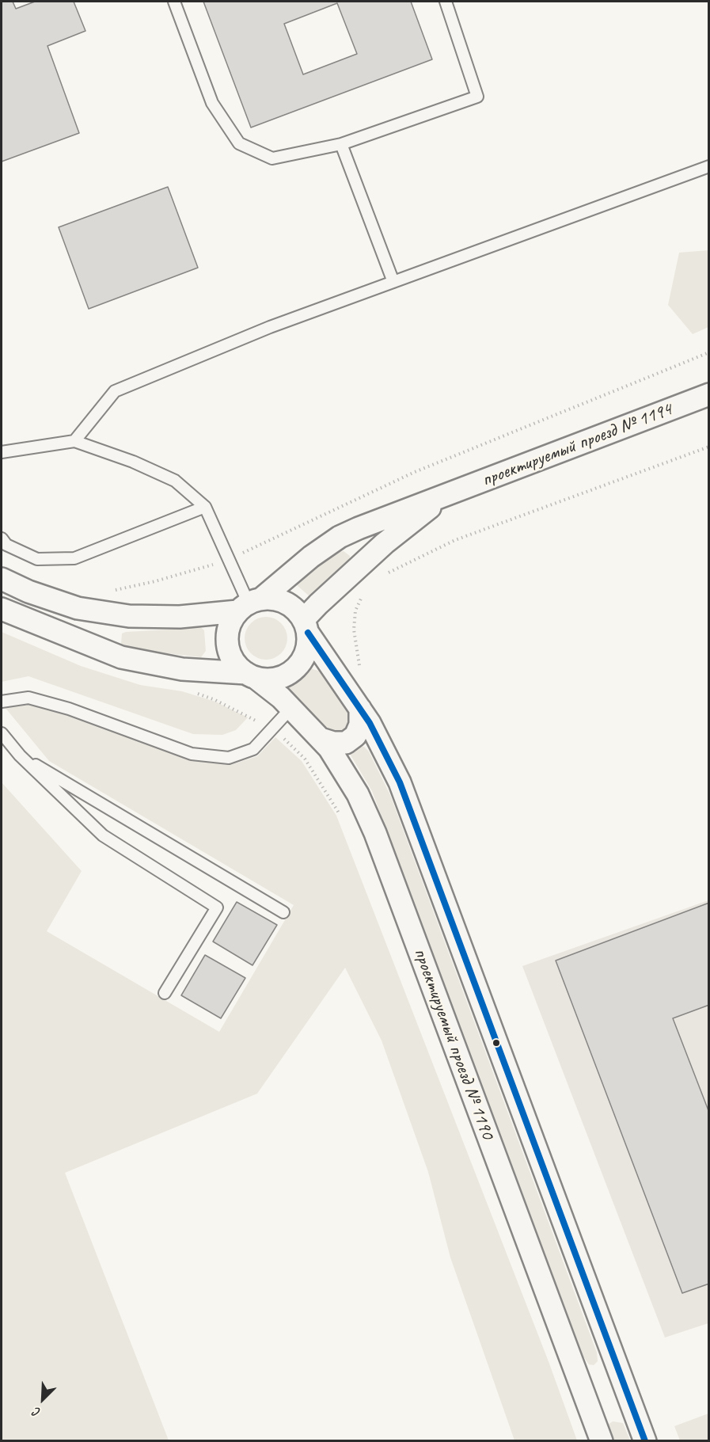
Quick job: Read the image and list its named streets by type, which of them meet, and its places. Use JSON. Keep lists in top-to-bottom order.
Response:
{
  "streets": {
    "street": ["проектируемый проезд № 1194", "проектируемый проезд № 1190"]
  },
  "crossings": [
    ["проектируемый проезд № 1194", "проектируемый проезд № 1190"]
  ],
  "north": "bottom left"
}
